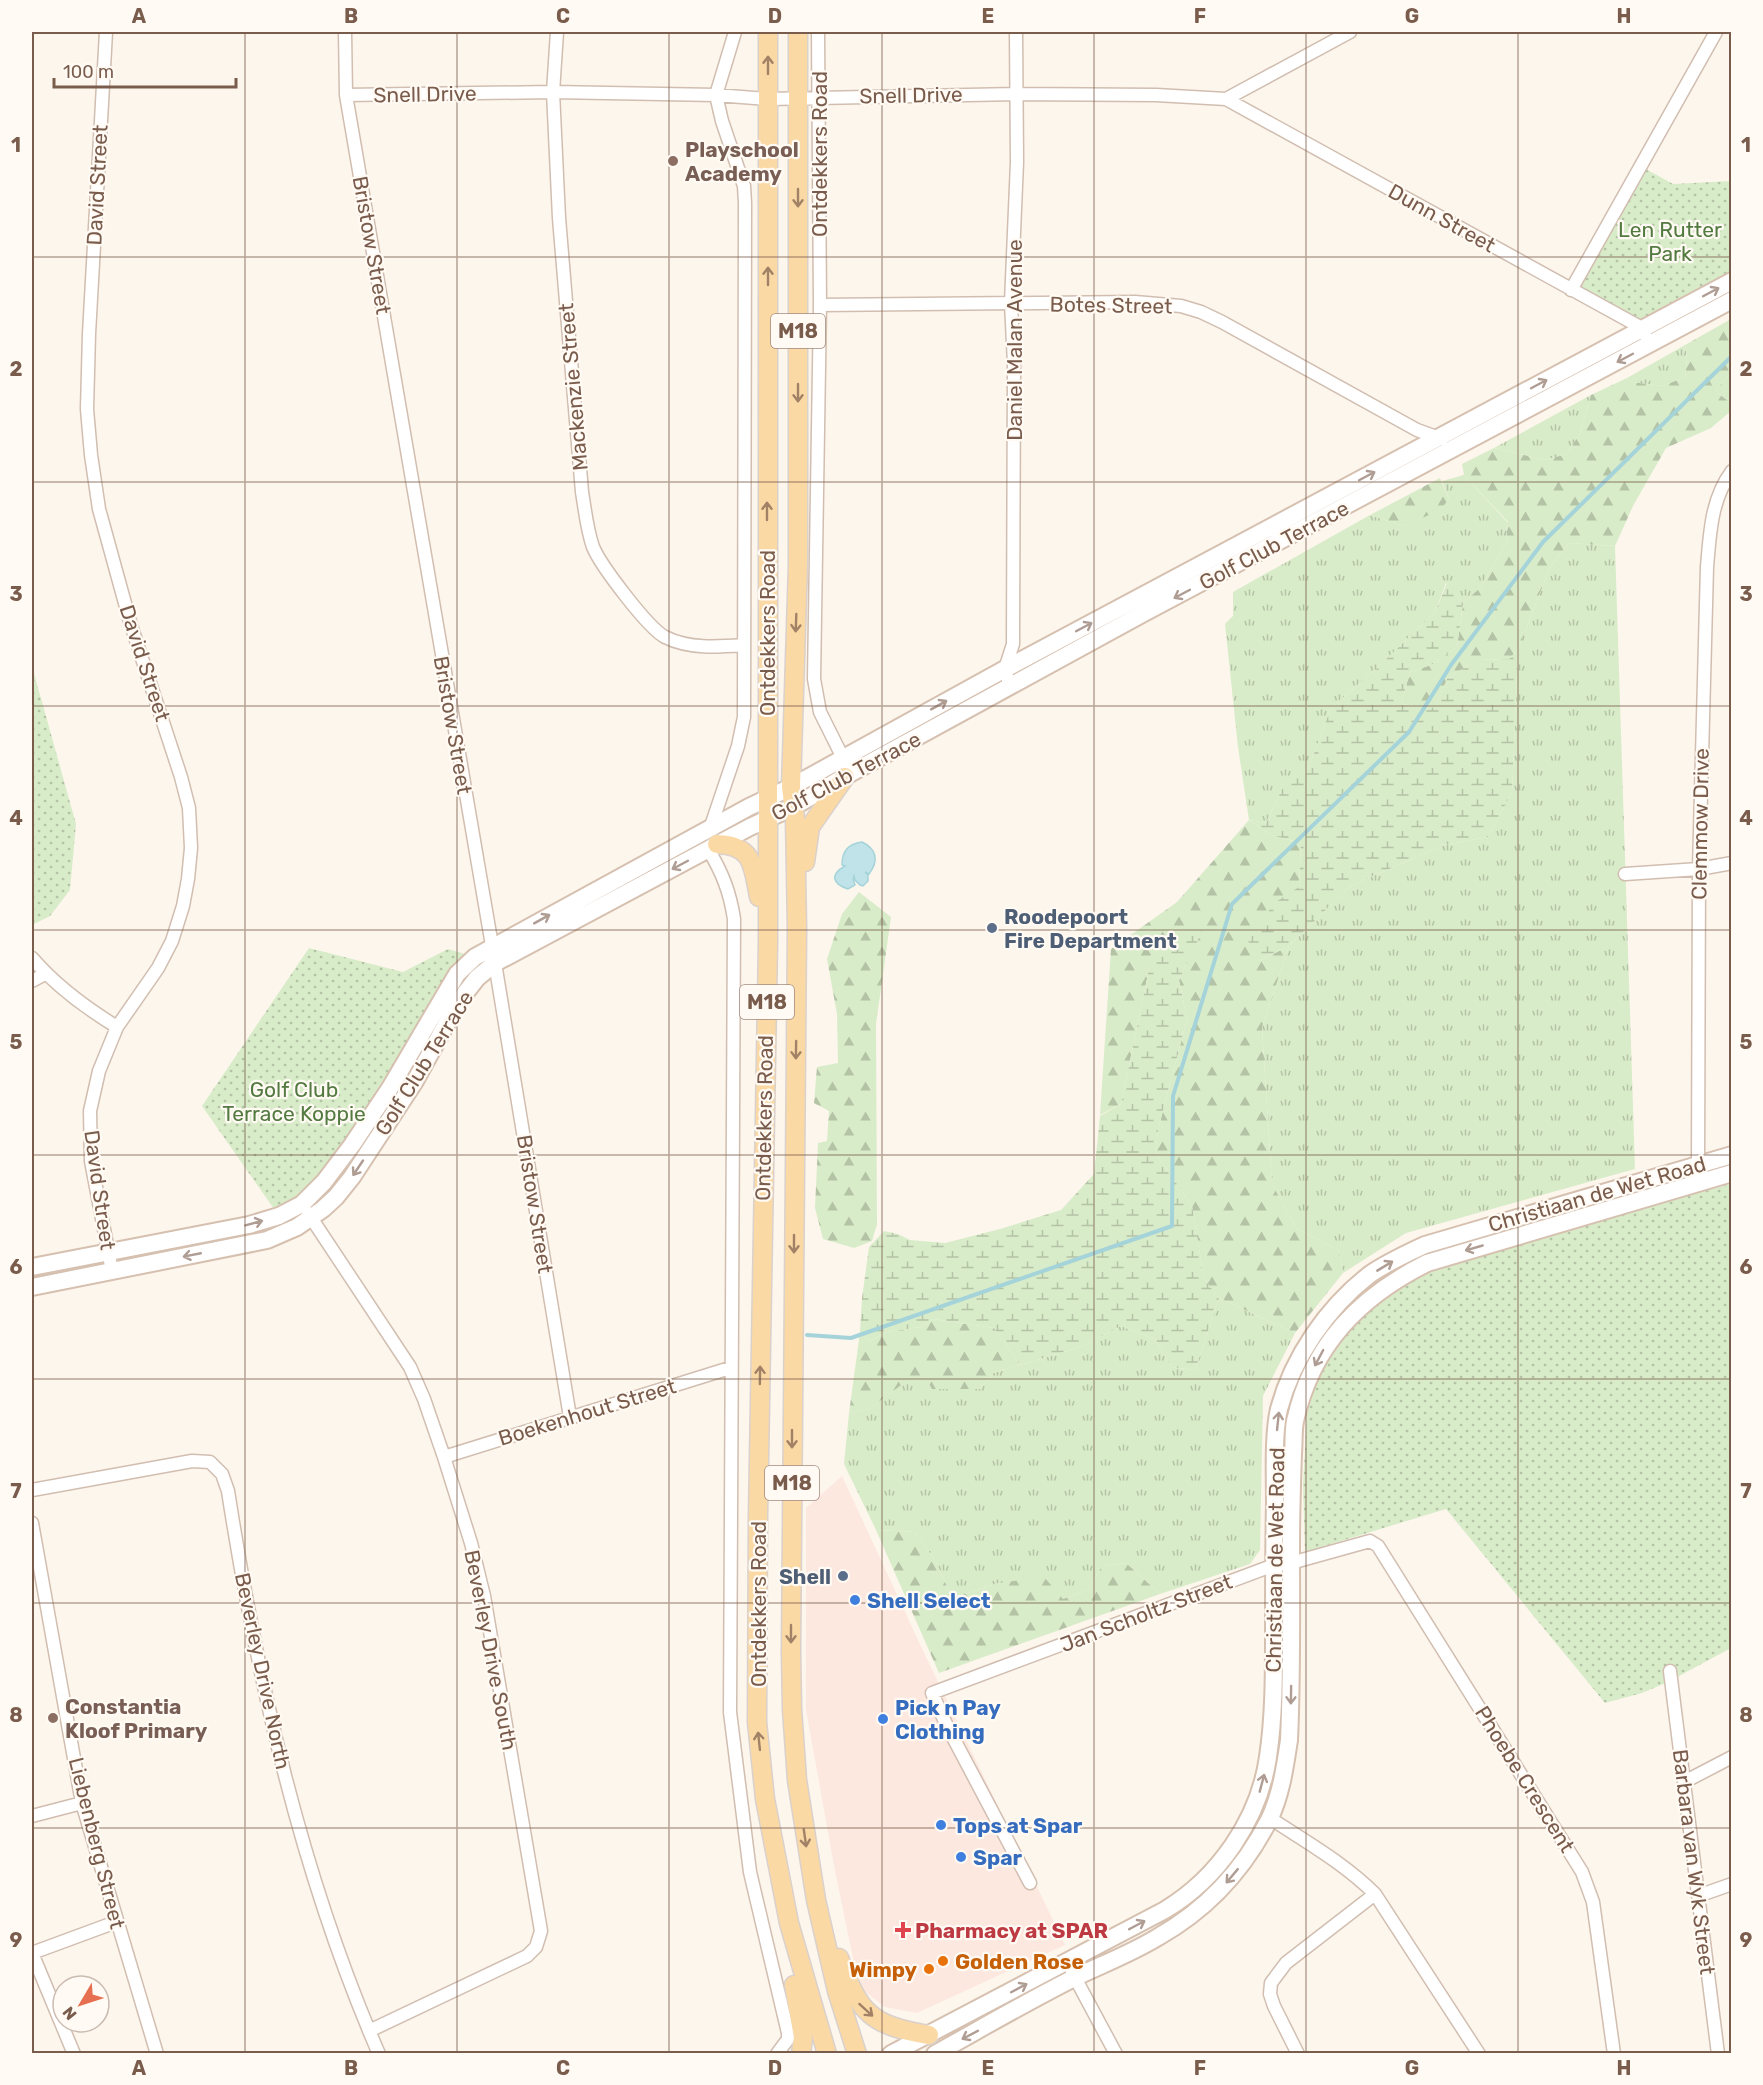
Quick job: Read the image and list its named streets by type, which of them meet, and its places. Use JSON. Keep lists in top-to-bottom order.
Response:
{
  "streets": {
    "main road": ["Ontdekkers Road", "M18"],
    "street": [
      "Snell Drive",
      "David Street",
      "Dunn Street",
      "Bristow Street",
      "Botes Street",
      "Daniel Malan Avenue",
      "Mackenzie Street",
      "Golf Club Terrace",
      "Clemmow Drive",
      "Christiaan de Wet Road",
      "Boekenhout Street",
      "Jan Scholtz Street",
      "Beverley Drive South",
      "Beverley Drive North",
      "Phoebe Crescent",
      "Liebenberg Street",
      "Barbara van Wyk Street"
    ]
  },
  "crossings": [
    ["Snell Drive", "Ontdekkers Road"],
    ["Snell Drive", "Dunn Street"],
    ["Snell Drive", "Bristow Street"],
    ["Snell Drive", "Daniel Malan Avenue"],
    ["Snell Drive", "Mackenzie Street"],
    ["Ontdekkers Road", "Botes Street"],
    ["Ontdekkers Road", "Mackenzie Street"],
    ["Ontdekkers Road", "Golf Club Terrace"],
    ["Ontdekkers Road", "Boekenhout Street"],
    ["David Street", "Golf Club Terrace"],
    ["Dunn Street", "Golf Club Terrace"],
    ["Bristow Street", "Golf Club Terrace"],
    ["Bristow Street", "Boekenhout Street"],
    ["Botes Street", "Daniel Malan Avenue"],
    ["Botes Street", "Golf Club Terrace"],
    ["Daniel Malan Avenue", "Golf Club Terrace"],
    ["Golf Club Terrace", "Beverley Drive South"],
    ["Clemmow Drive", "Christiaan de Wet Road"],
    ["Christiaan de Wet Road", "Jan Scholtz Street"],
    ["Boekenhout Street", "Beverley Drive South"],
    ["Jan Scholtz Street", "Phoebe Crescent"],
    ["Beverley Drive South", "Beverley Drive North"]
  ],
  "parks": ["Len Rutter Park", "Golf Club Terrace Koppie"],
  "places": {
    "other": [
      "Playschool Academy",
      "Roodepoort Fire Department",
      "Shell",
      "Shell Select",
      "Constantia Kloof Primary",
      "Pick n Pay Clothing",
      "Tops at Spar",
      "Spar",
      "Golden Rose",
      "Wimpy"
    ],
    "health": ["Pharmacy at SPAR"]
  },
  "scale_bar": "100 m",
  "north": "bottom left",
  "grid": {
    "columns": [
      "A",
      "B",
      "C",
      "D",
      "E",
      "F",
      "G",
      "H"
    ],
    "rows": [
      "1",
      "2",
      "3",
      "4",
      "5",
      "6",
      "7",
      "8",
      "9"
    ]
  }
}
